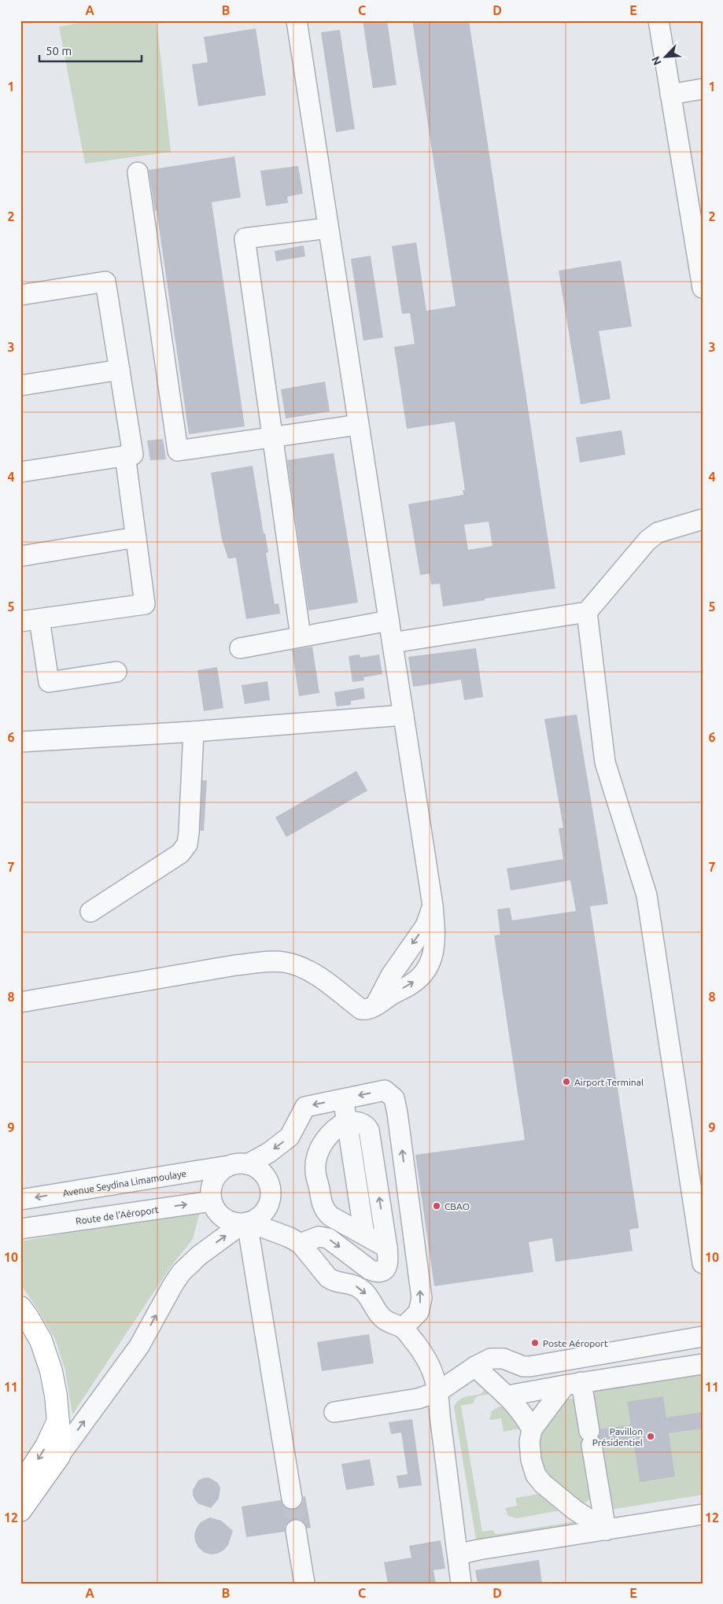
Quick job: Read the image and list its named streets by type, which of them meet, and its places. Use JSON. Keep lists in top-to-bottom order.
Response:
{
  "streets": {
    "street": ["Avenue Seydina Limamoulaye", "Route de l'Aéroport"]
  },
  "crossings": [
    ["Avenue Seydina Limamoulaye", "Route de l'Aéroport"]
  ],
  "one_way": ["Avenue Seydina Limamoulaye", "Route de l'Aéroport"],
  "places": [
    "Airport Terminal",
    "CBAO",
    "Poste Aéroport",
    "Pavillon Présidentiel"
  ],
  "scale_bar": "50 m",
  "north": "bottom left",
  "grid": {
    "columns": [
      "A",
      "B",
      "C",
      "D",
      "E"
    ],
    "rows": [
      "1",
      "2",
      "3",
      "4",
      "5",
      "6",
      "7",
      "8",
      "9",
      "10",
      "11",
      "12"
    ]
  }
}
